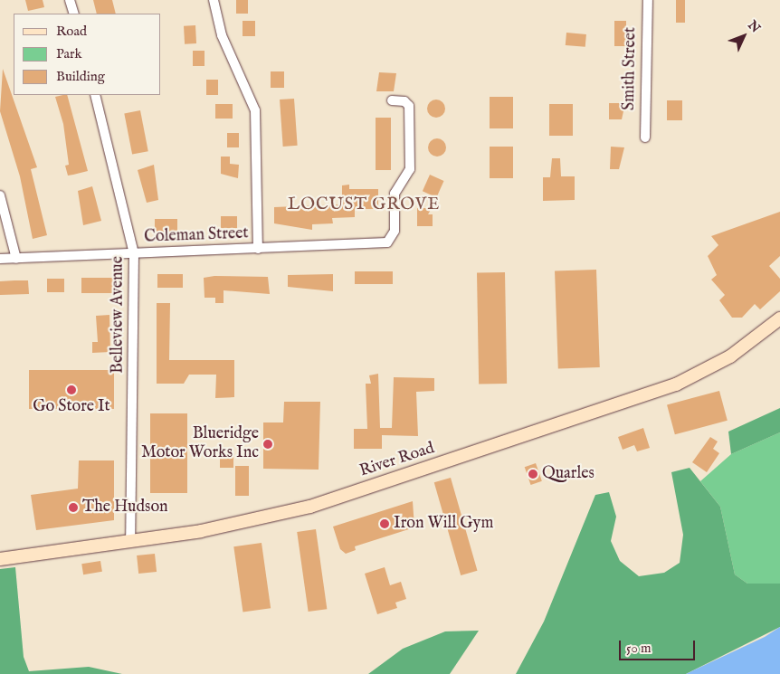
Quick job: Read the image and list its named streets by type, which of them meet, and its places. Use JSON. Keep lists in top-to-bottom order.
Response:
{
  "streets": {
    "street": [
      "Smith Street",
      "Coleman Street",
      "Belleview Avenue",
      "River Road"
    ]
  },
  "crossings": [
    ["Coleman Street", "Belleview Avenue"],
    ["Belleview Avenue", "River Road"]
  ],
  "districts": ["LOCUST GROVE"],
  "places": [
    "Go Store It",
    "Blueridge Motor Works Inc",
    "Quarles",
    "The Hudson",
    "Iron Will Gym"
  ],
  "legend": ["Road", "Park", "Building"],
  "scale_bar": "50 m",
  "north": "top right"
}
